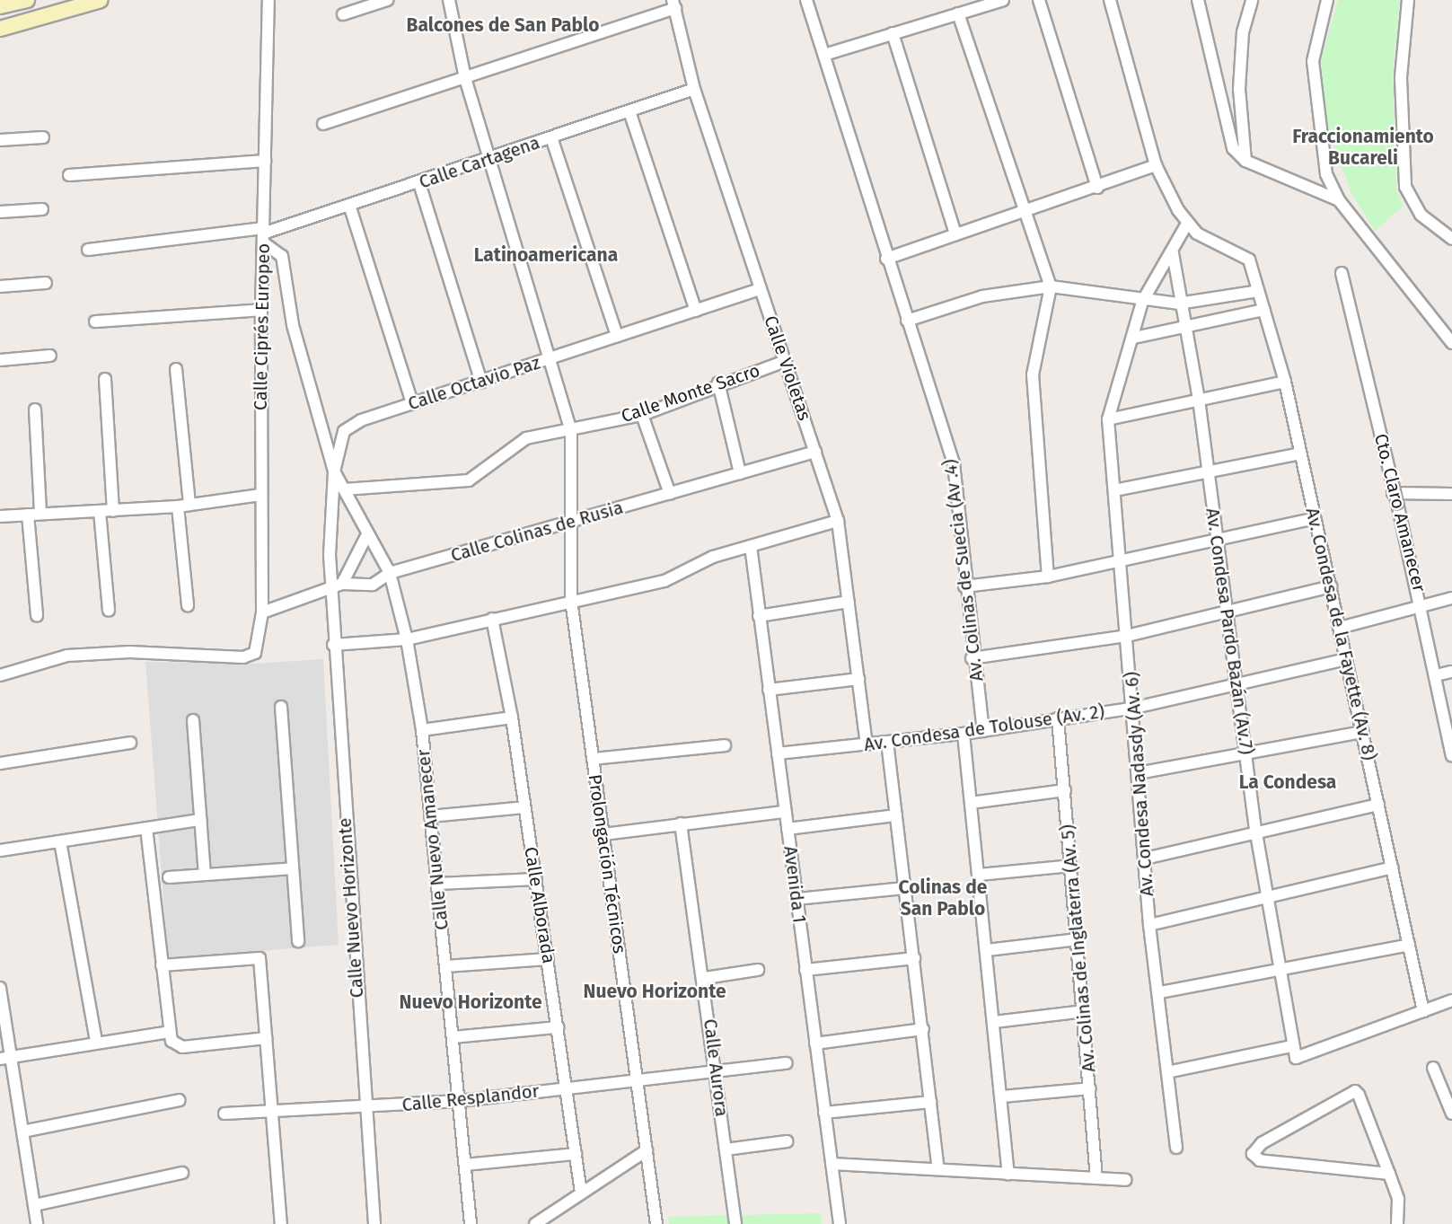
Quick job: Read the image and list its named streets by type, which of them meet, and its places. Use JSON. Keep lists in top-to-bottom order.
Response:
{
  "streets": {
    "street": [
      "Calle Cartagena",
      "Calle Ciprés Europeo",
      "Calle Violetas",
      "Calle Octavio Paz",
      "Calle Monte Sacro",
      "Cto. Claro Amanecer",
      "Calle Colinas de Rusia",
      "Av. Colinas de Suecia (Av .4)",
      "Av. Condesa Pardo Bazán (Av.7)",
      "Av. Condesa de la Fayette (Av. 8)",
      "Av. Condesa de Tolouse (Av. 2)",
      "Av. Condesa Nadasdy (Av. 6)",
      "Calle Nuevo Amanecer",
      "Prolongación Técnicos",
      "Avenida 1",
      "Calle Alborada",
      "Calle Nuevo Horizonte",
      "Av. Colinas de Inglaterra (Av. 5)",
      "Calle Aurora",
      "Calle Resplandor"
    ]
  },
  "crossings": [
    ["Calle Cartagena", "Calle Ciprés Europeo"],
    ["Calle Cartagena", "Calle Violetas"],
    ["Calle Cartagena", "Prolongación Técnicos"],
    ["Calle Violetas", "Calle Octavio Paz"],
    ["Calle Violetas", "Calle Monte Sacro"],
    ["Calle Violetas", "Calle Colinas de Rusia"],
    ["Calle Violetas", "Av. Condesa de Tolouse (Av. 2)"],
    ["Calle Octavio Paz", "Calle Nuevo Amanecer"],
    ["Calle Octavio Paz", "Prolongación Técnicos"],
    ["Calle Octavio Paz", "Calle Nuevo Horizonte"],
    ["Calle Monte Sacro", "Calle Nuevo Amanecer"],
    ["Calle Monte Sacro", "Prolongación Técnicos"],
    ["Calle Colinas de Rusia", "Calle Nuevo Amanecer"],
    ["Calle Colinas de Rusia", "Prolongación Técnicos"],
    ["Av. Colinas de Suecia (Av .4)", "Av. Condesa de Tolouse (Av. 2)"],
    ["Av. Condesa Pardo Bazán (Av.7)", "Av. Condesa de la Fayette (Av. 8)"],
    ["Av. Condesa Pardo Bazán (Av.7)", "Av. Condesa de Tolouse (Av. 2)"],
    ["Av. Condesa de la Fayette (Av. 8)", "Av. Condesa de Tolouse (Av. 2)"],
    ["Av. Condesa de Tolouse (Av. 2)", "Av. Condesa Nadasdy (Av. 6)"],
    ["Av. Condesa de Tolouse (Av. 2)", "Avenida 1"],
    ["Av. Condesa de Tolouse (Av. 2)", "Av. Colinas de Inglaterra (Av. 5)"],
    ["Calle Nuevo Amanecer", "Calle Resplandor"],
    ["Prolongación Técnicos", "Calle Resplandor"],
    ["Calle Alborada", "Calle Resplandor"],
    ["Calle Nuevo Horizonte", "Calle Resplandor"],
    ["Calle Aurora", "Calle Resplandor"]
  ],
  "districts": [
    "Balcones de San Pablo",
    "Fraccionamiento Bucareli",
    "Latinoamericana",
    "La Condesa",
    "Colinas de San Pablo",
    "Nuevo Horizonte",
    "Nuevo Horizonte"
  ]
}
